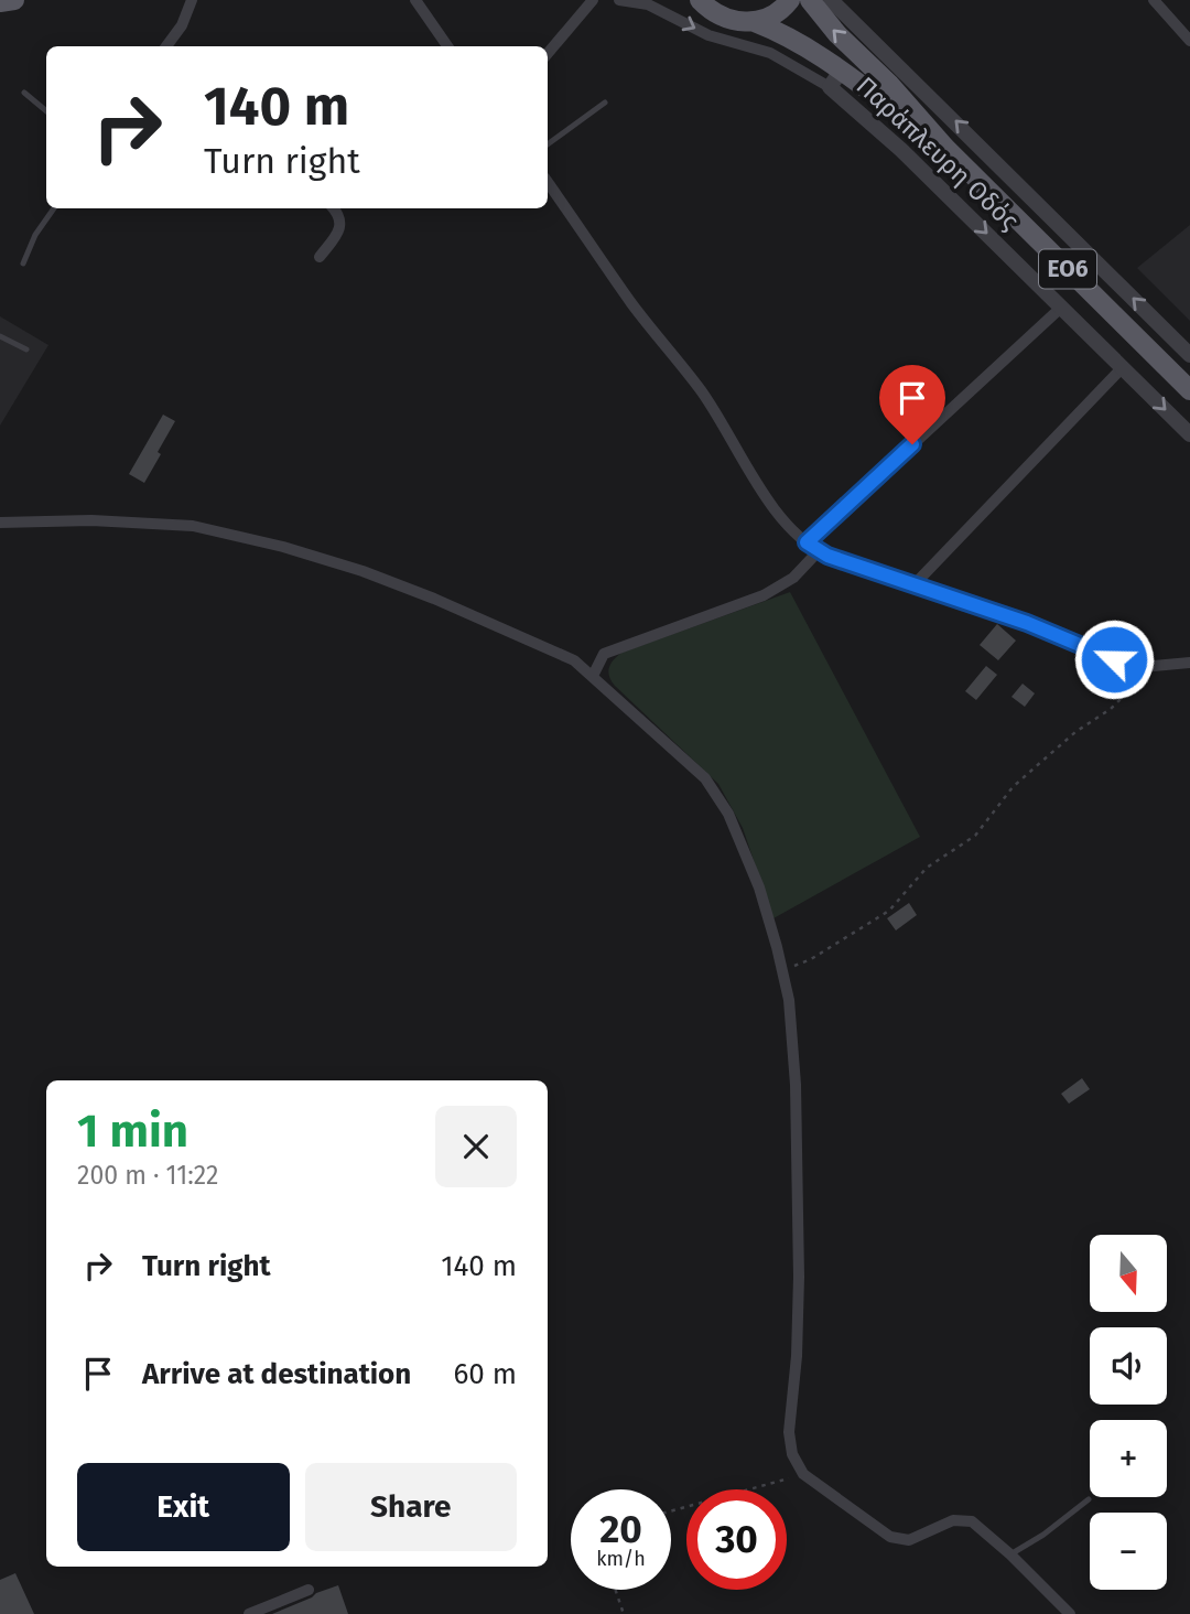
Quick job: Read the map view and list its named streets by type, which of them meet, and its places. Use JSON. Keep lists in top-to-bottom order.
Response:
{
  "streets": {
    "main road": ["ΕΟ6"],
    "street": ["Παράπλευρη Οδός"]
  },
  "crossings": [
    ["Παράπλευρη Οδός", "ΕΟ6"]
  ],
  "north": "bottom",
  "page": {
    "turn": ["140 m", "Turn right"],
    "heading": ["1 min", "200 m · 11:22"],
    "list": [
      {
        "name": "Turn right",
        "value": "140 m"
      },
      {
        "name": "Arrive at destination",
        "value": "60 m"
      }
    ],
    "map_buttons": ["+", "−"],
    "buttons": ["Exit", "Share"],
    "speed": "20 km/h",
    "limit": "30"
  }
}
